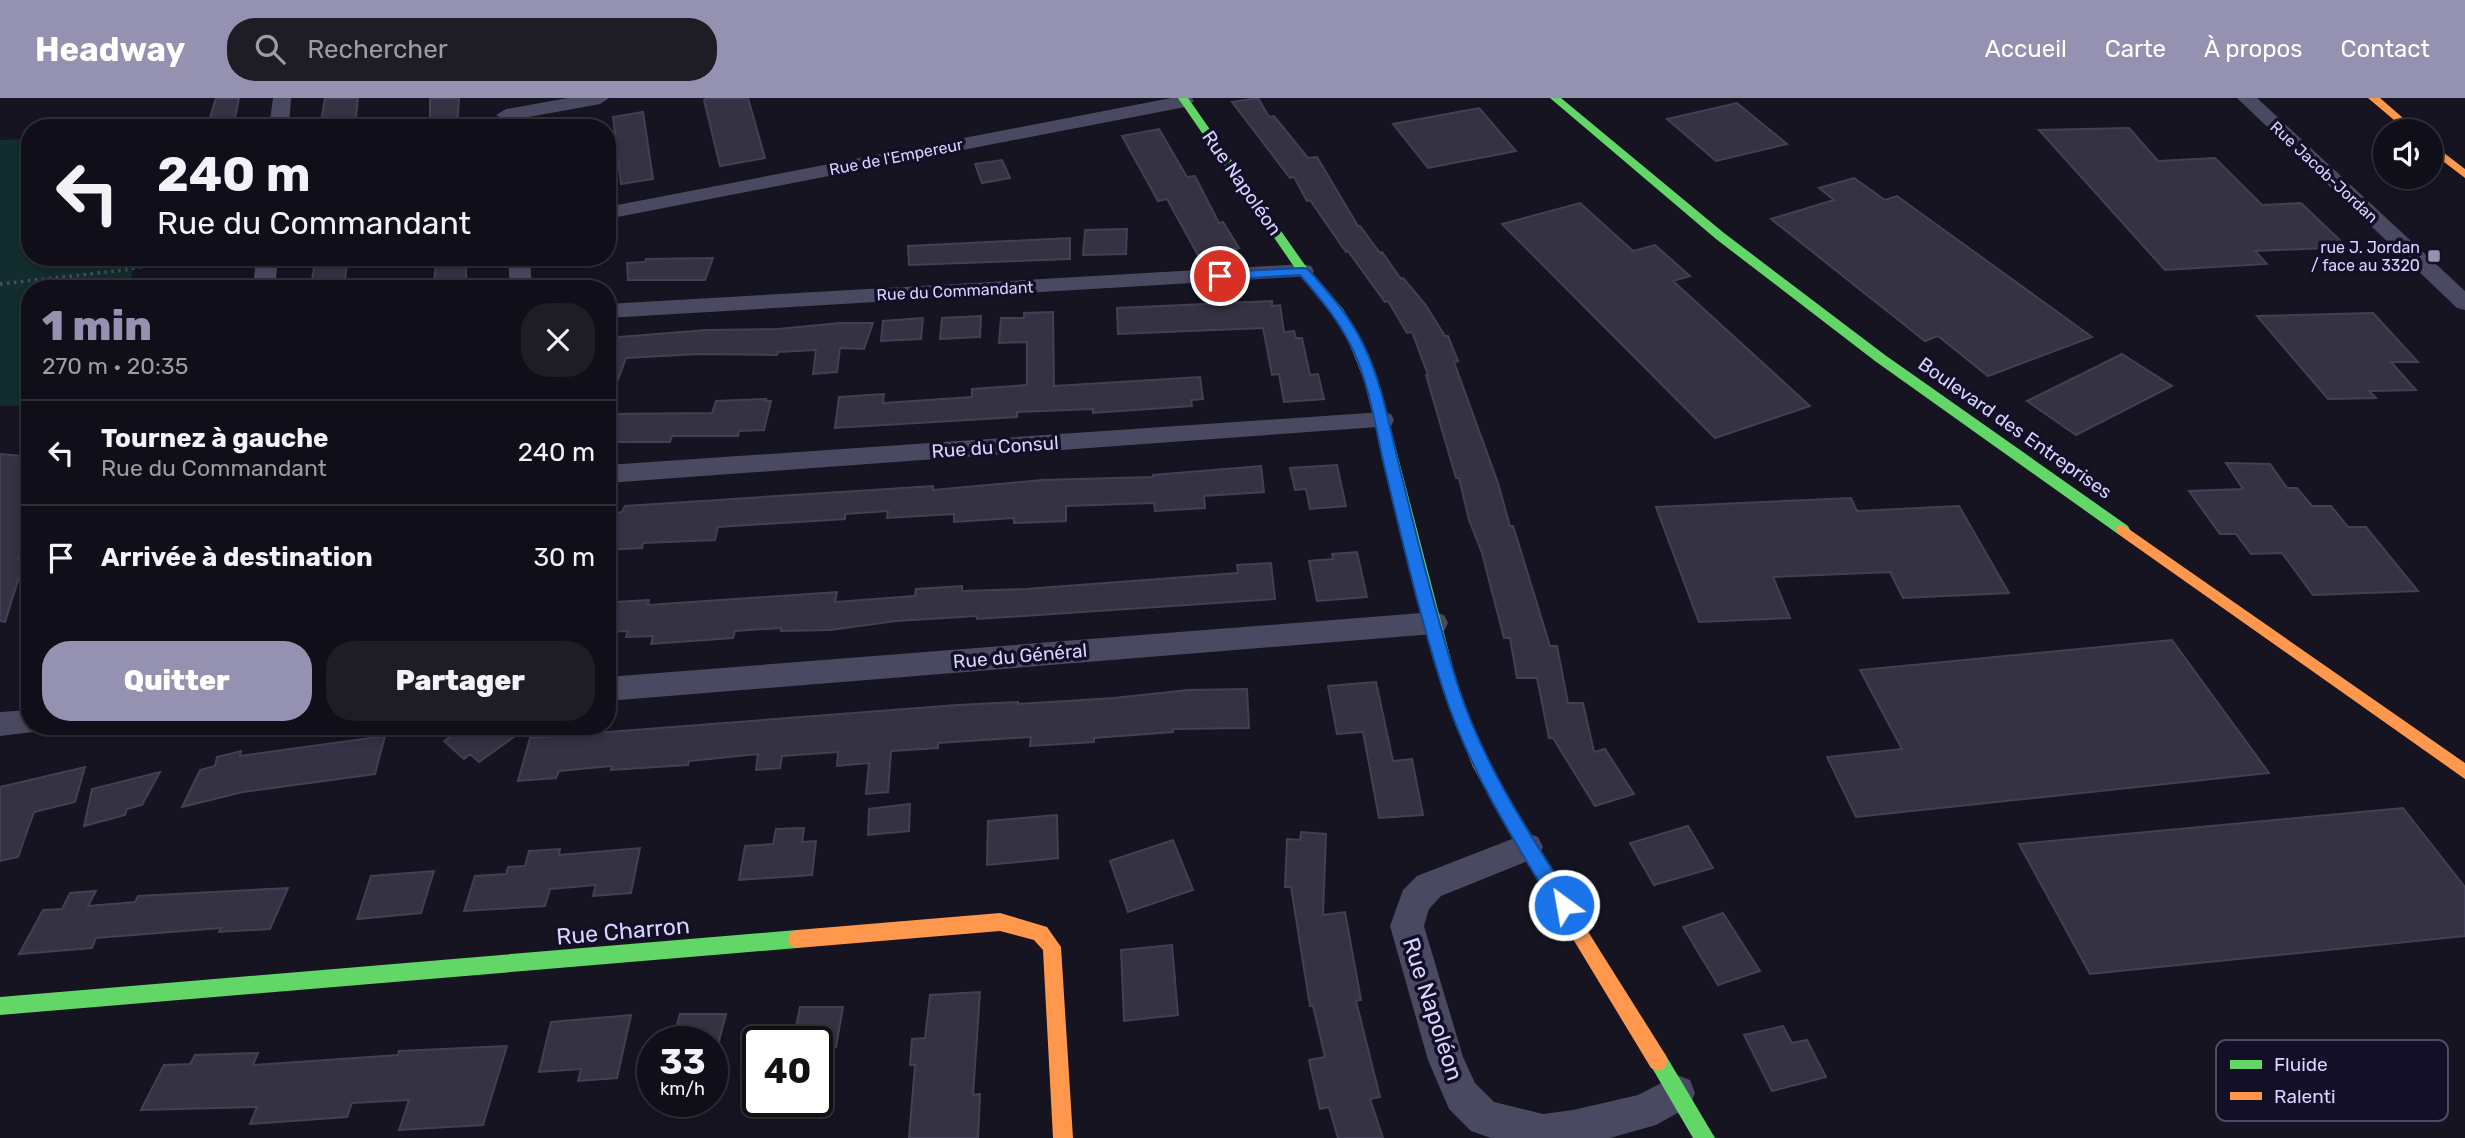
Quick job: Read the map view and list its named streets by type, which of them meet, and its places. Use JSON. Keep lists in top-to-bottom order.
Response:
{
  "streets": {
    "main road": ["Rue Napoléon", "Boulevard des Entreprises", "Rue Charron"],
    "street": [
      "Rue de l'Empereur",
      "Rue Jacob-Jordan",
      "Rue du Commandant",
      "Rue du Consul",
      "Rue du Général"
    ]
  },
  "crossings": [
    ["Rue de l'Empereur", "Rue Napoléon"],
    ["Rue Napoléon", "Rue du Commandant"],
    ["Rue Napoléon", "Rue du Consul"],
    ["Rue Napoléon", "Rue du Général"]
  ],
  "places": {
    "transit": ["rue J. Jordan / face au 3320"]
  },
  "legend": ["Fluide", "Ralenti"],
  "page": {
    "header": "Headway",
    "search": "Rechercher",
    "nav": [
      "Accueil",
      "Carte",
      "À propos",
      "Contact"
    ],
    "turn": ["240 m", "Rue du Commandant"],
    "heading": ["1 min", "270 m · 20:35"],
    "list": [
      {
        "name": "Tournez à gauche",
        "note": "Rue du Commandant",
        "value": "240 m"
      },
      {
        "name": "Arrivée à destination",
        "value": "30 m"
      }
    ],
    "buttons": ["Quitter", "Partager"],
    "speed": "33 km/h",
    "limit": "40"
  }
}
